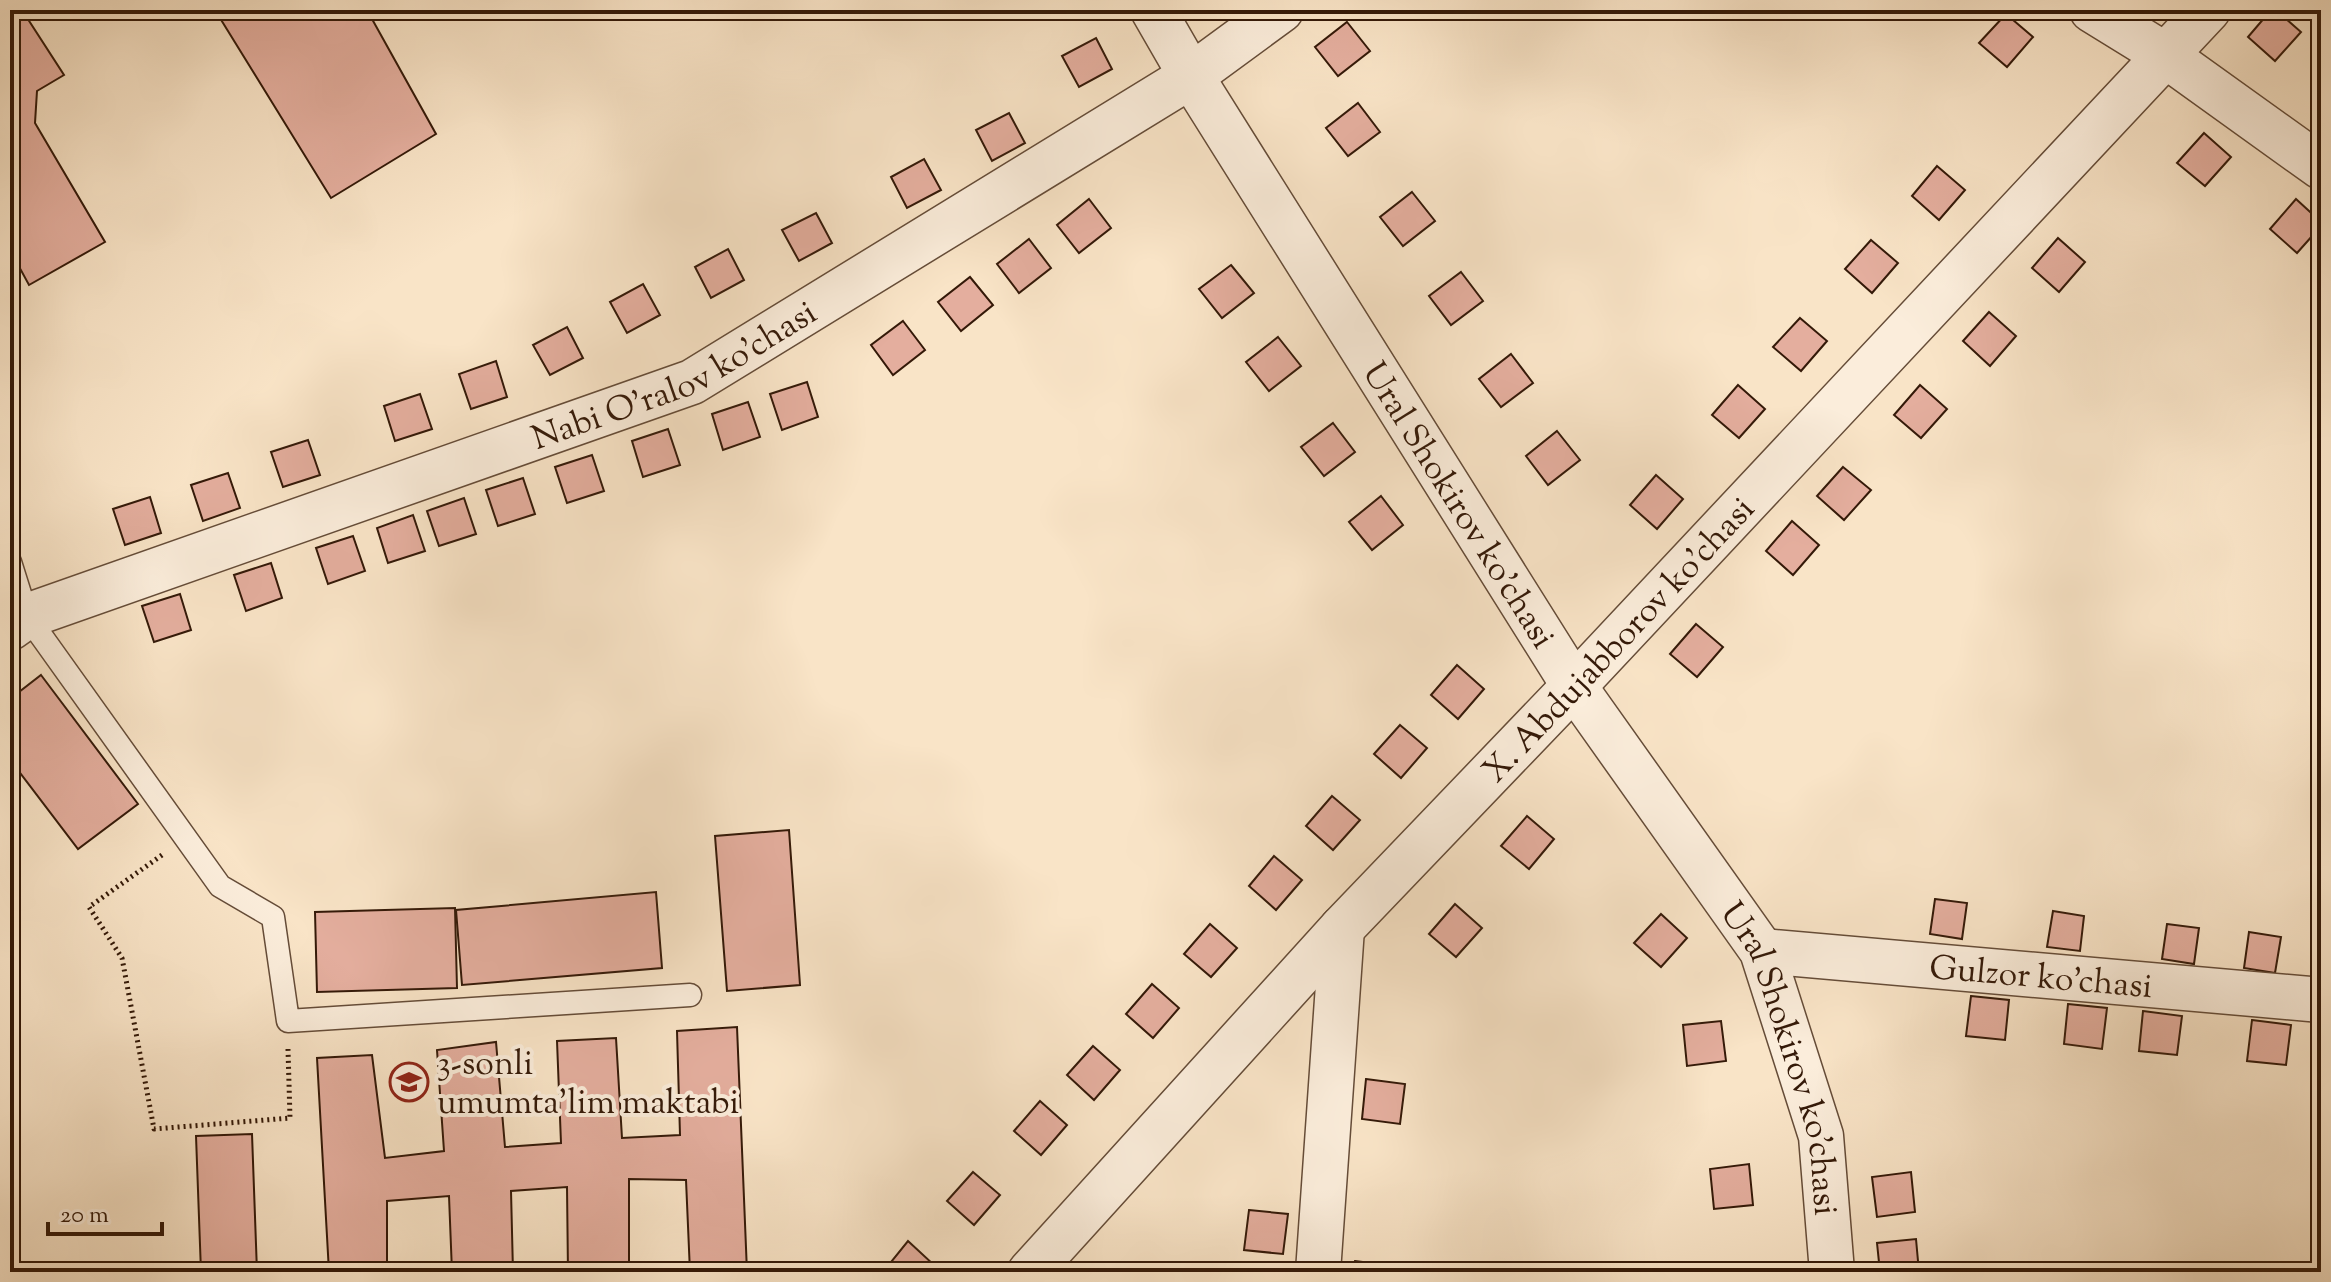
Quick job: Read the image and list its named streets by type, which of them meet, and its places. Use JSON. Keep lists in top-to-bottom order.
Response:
{
  "streets": {
    "street": [
      "Nabi O'ralov ko'chasi",
      "Ural Shokirov ko'chasi",
      "X. Abdujabborov ko'chasi",
      "Gulzor ko'chasi"
    ]
  },
  "crossings": [
    ["Nabi O'ralov ko'chasi", "Ural Shokirov ko'chasi"],
    ["Ural Shokirov ko'chasi", "X. Abdujabborov ko'chasi"],
    ["Ural Shokirov ko'chasi", "Gulzor ko'chasi"]
  ],
  "places": {
    "school or university": ["3-sonli umumta'lim maktabi"]
  },
  "scale_bar": "20 m"
}
